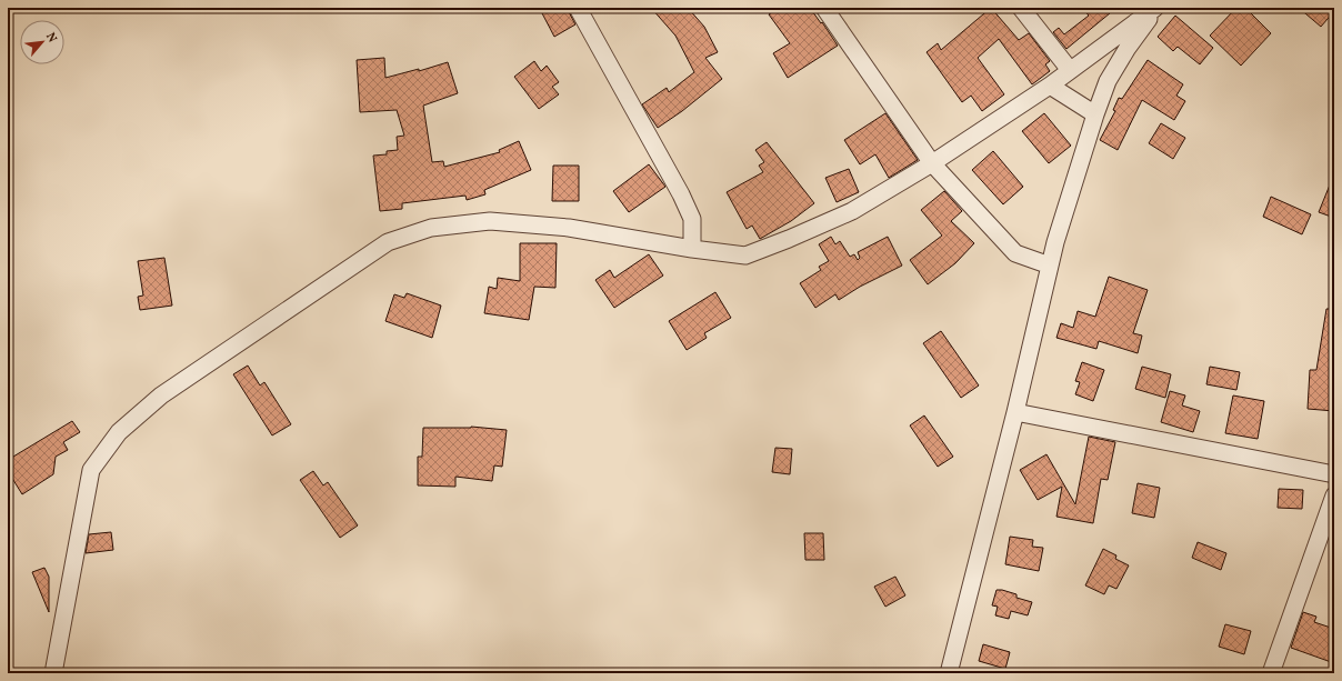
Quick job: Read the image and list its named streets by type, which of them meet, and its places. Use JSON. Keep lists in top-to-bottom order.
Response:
{
  "north": "top right"
}
